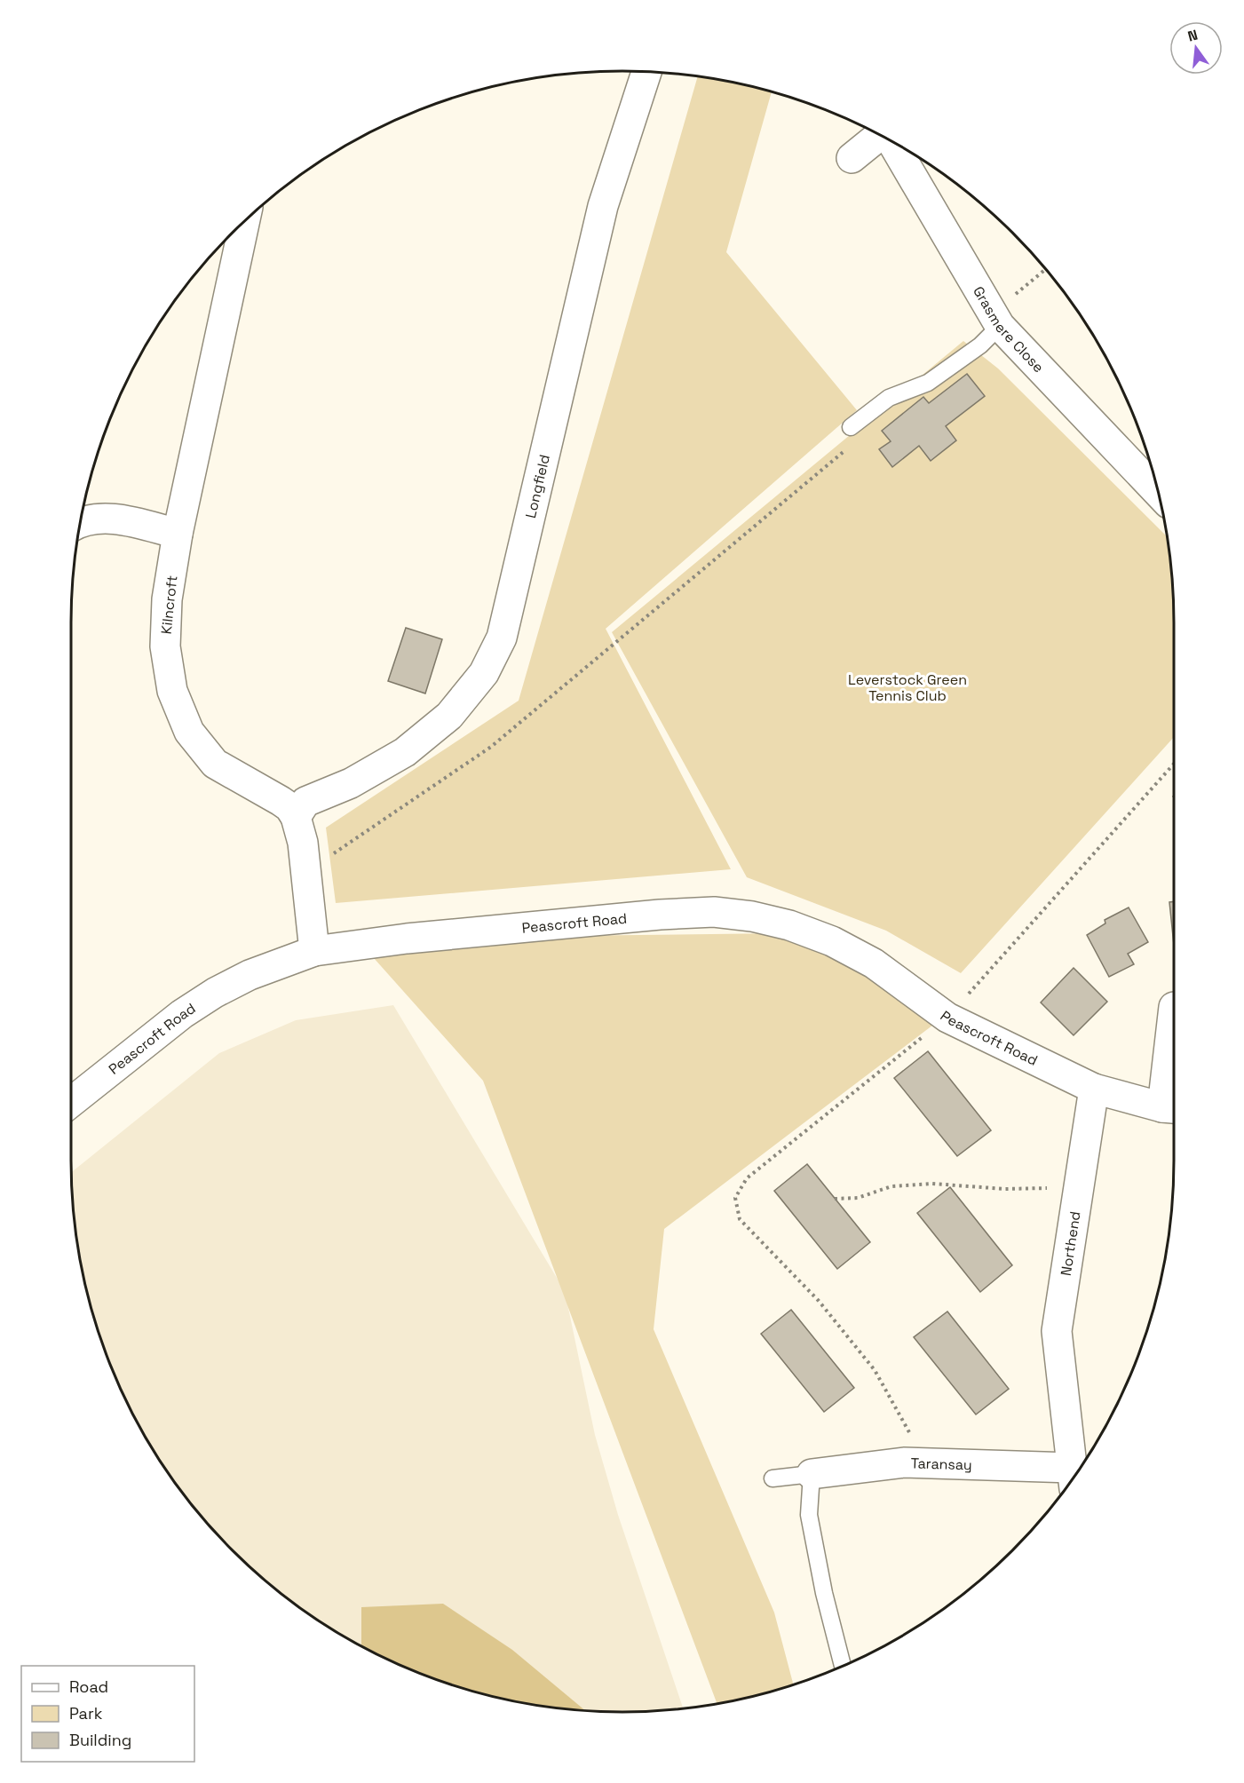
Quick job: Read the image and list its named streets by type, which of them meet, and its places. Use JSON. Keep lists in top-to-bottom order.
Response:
{
  "streets": {
    "street": [
      "Grasmere Close",
      "Longfield",
      "Kilncroft",
      "Peascroft Road",
      "Northend",
      "Taransay"
    ]
  },
  "crossings": [
    ["Longfield", "Kilncroft"],
    ["Peascroft Road", "Northend"],
    ["Northend", "Taransay"]
  ],
  "parks": ["Leverstock Green Tennis Club"],
  "legend": ["Road", "Park", "Building"],
  "north": "top"
}
